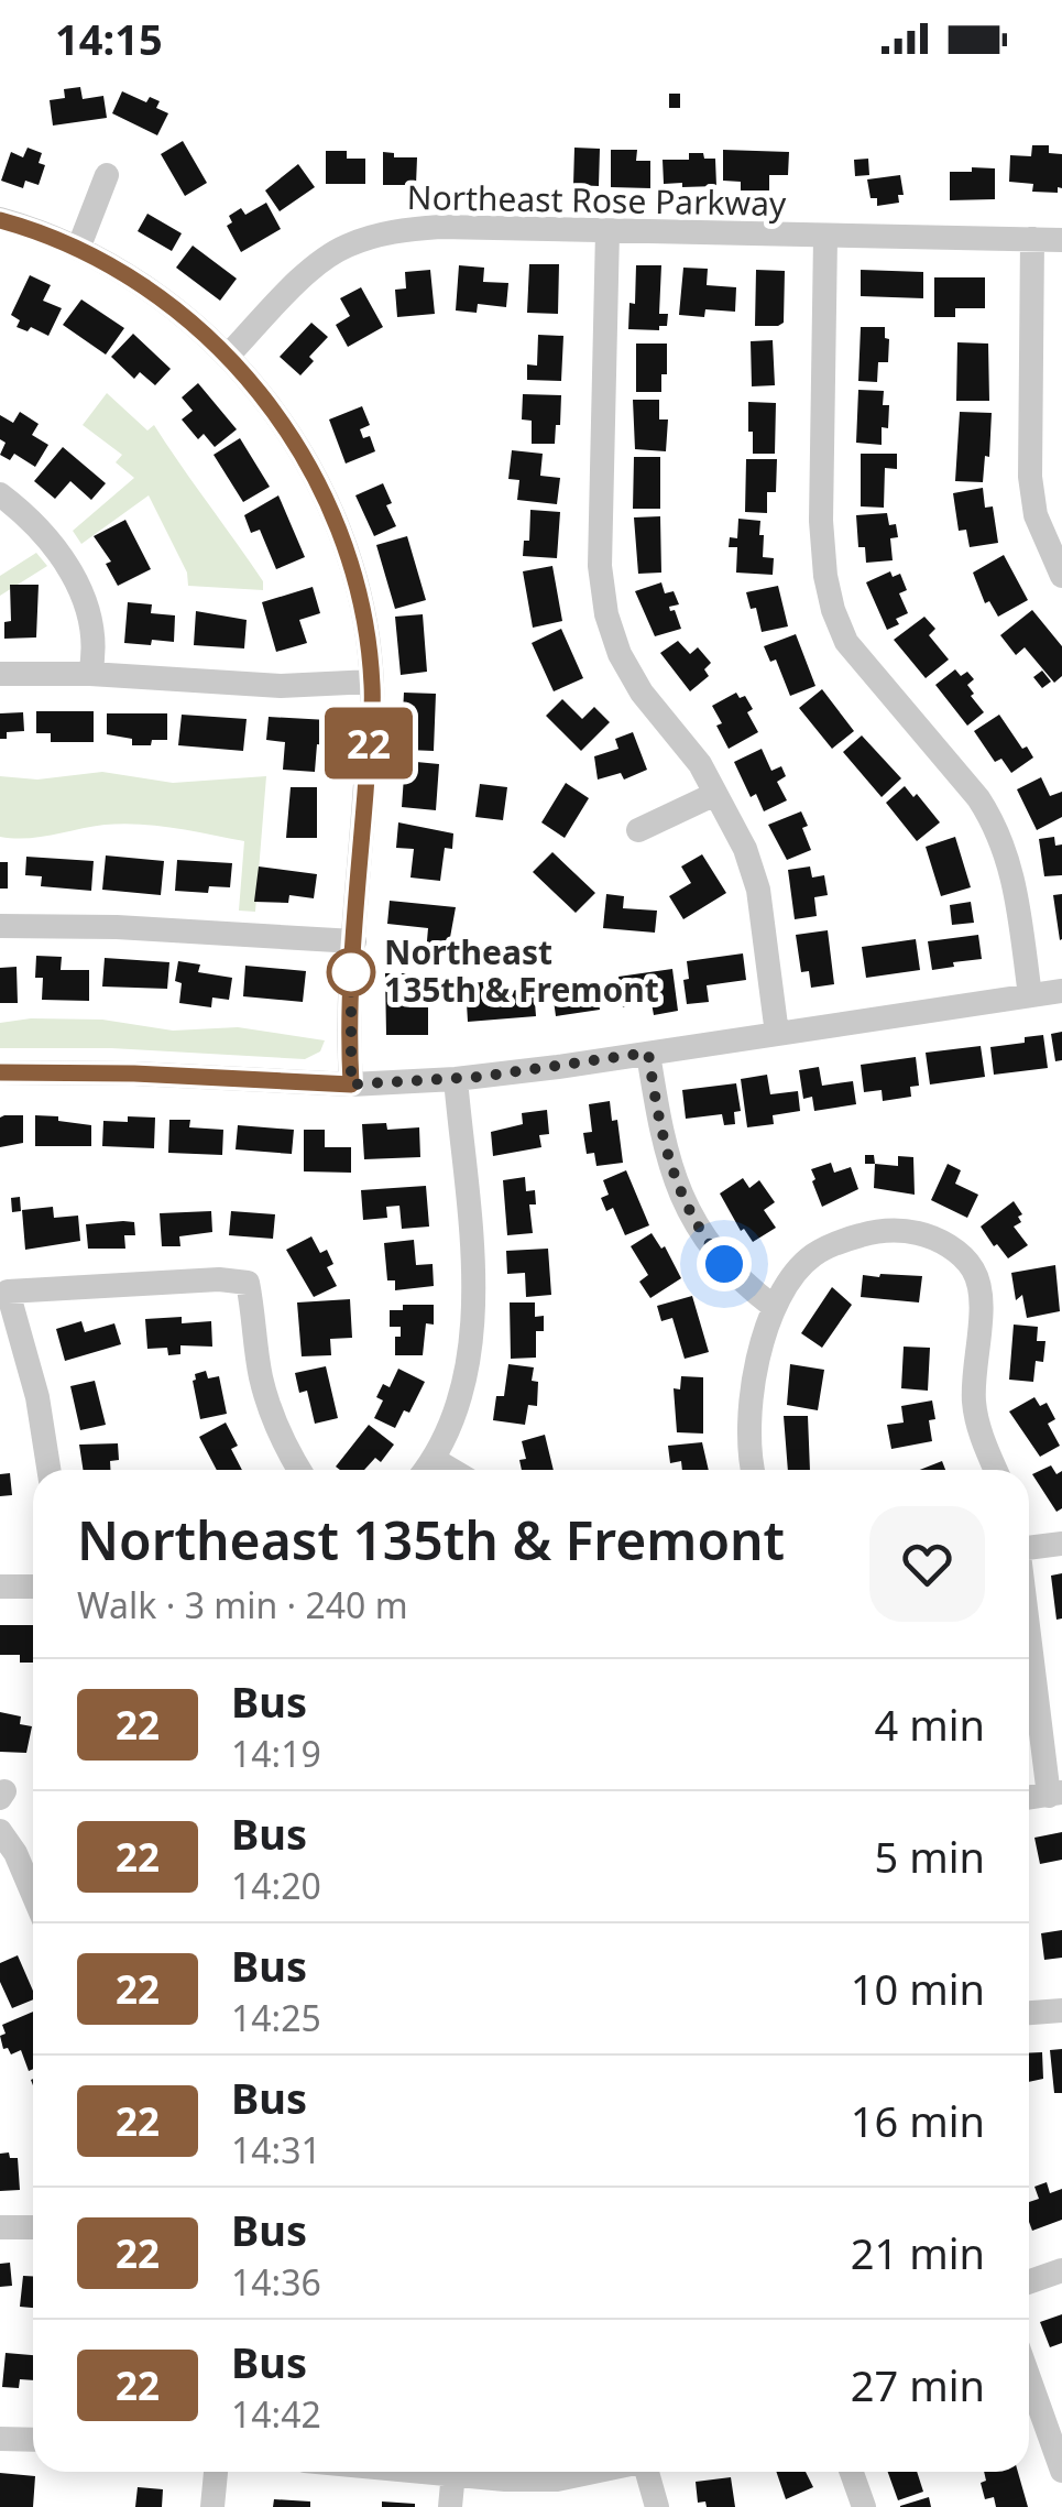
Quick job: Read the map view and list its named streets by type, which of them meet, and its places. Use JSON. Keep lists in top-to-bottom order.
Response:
{
  "streets": {
    "street": ["Northeast Rose Parkway"]
  },
  "places": ["Northeast 135th & Fremont"],
  "lines": ["bus line 22"],
  "page": {
    "status": "14:15",
    "on_map": "22",
    "heading": ["Northeast 135th & Fremont", "Walk · 3 min · 240 m"],
    "list": [
      {
        "mark": "22",
        "name": "Bus",
        "note": "14:19",
        "value": "4 min"
      },
      {
        "mark": "22",
        "name": "Bus",
        "note": "14:20",
        "value": "5 min"
      },
      {
        "mark": "22",
        "name": "Bus",
        "note": "14:25",
        "value": "10 min"
      },
      {
        "mark": "22",
        "name": "Bus",
        "note": "14:31",
        "value": "16 min"
      },
      {
        "mark": "22",
        "name": "Bus",
        "note": "14:36",
        "value": "21 min"
      },
      {
        "mark": "22",
        "name": "Bus",
        "note": "14:42",
        "value": "27 min"
      }
    ]
  }
}
